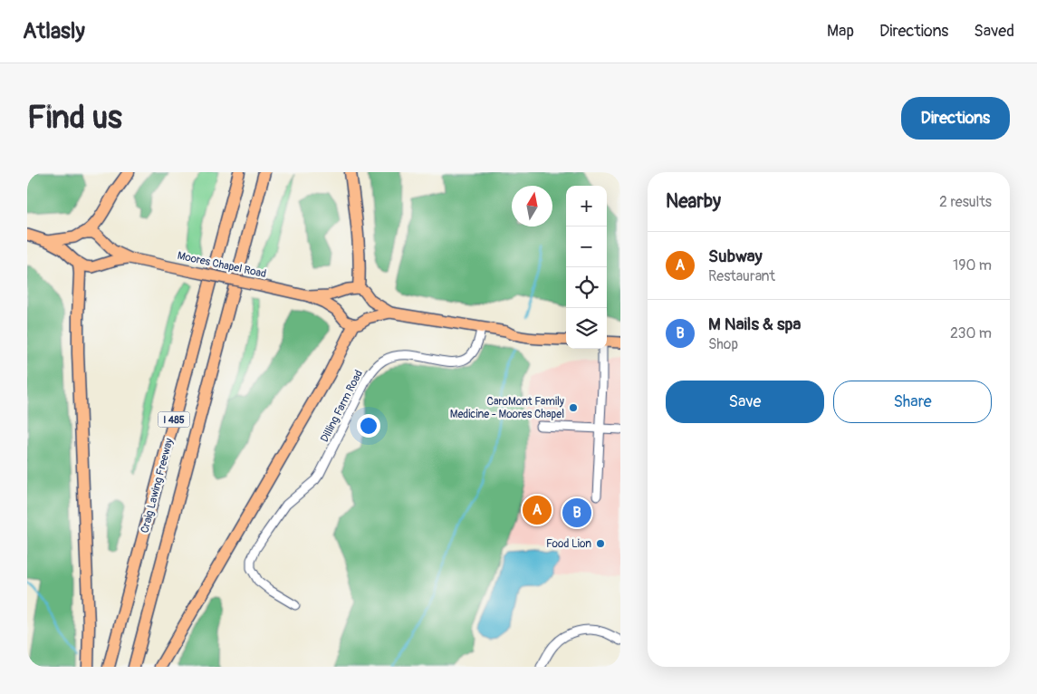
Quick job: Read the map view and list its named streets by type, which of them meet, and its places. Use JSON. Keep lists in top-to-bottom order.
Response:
{
  "streets": {
    "highway": ["I 485", "Craig Lawing Freeway"],
    "main road": ["Moores Chapel Road"],
    "street": ["Dilling Farm Road"]
  },
  "places": ["CaroMont Family Medicine - Moores Chapel", "Food Lion"],
  "north": "top",
  "page": {
    "header": "Atlasly",
    "nav": ["Map", "Directions", "Saved"],
    "buttons": [
      "Directions",
      ["Save", "Share"]
    ],
    "title": "Find us",
    "heading": ["Nearby", "2 results"],
    "map_buttons": ["+", "−"],
    "list": [
      {
        "mark": "A",
        "name": "Subway",
        "note": "Restaurant",
        "value": "190 m"
      },
      {
        "mark": "B",
        "name": "M Nails & spa",
        "note": "Shop",
        "value": "230 m"
      }
    ],
    "pins": ["A", "B"]
  }
}
